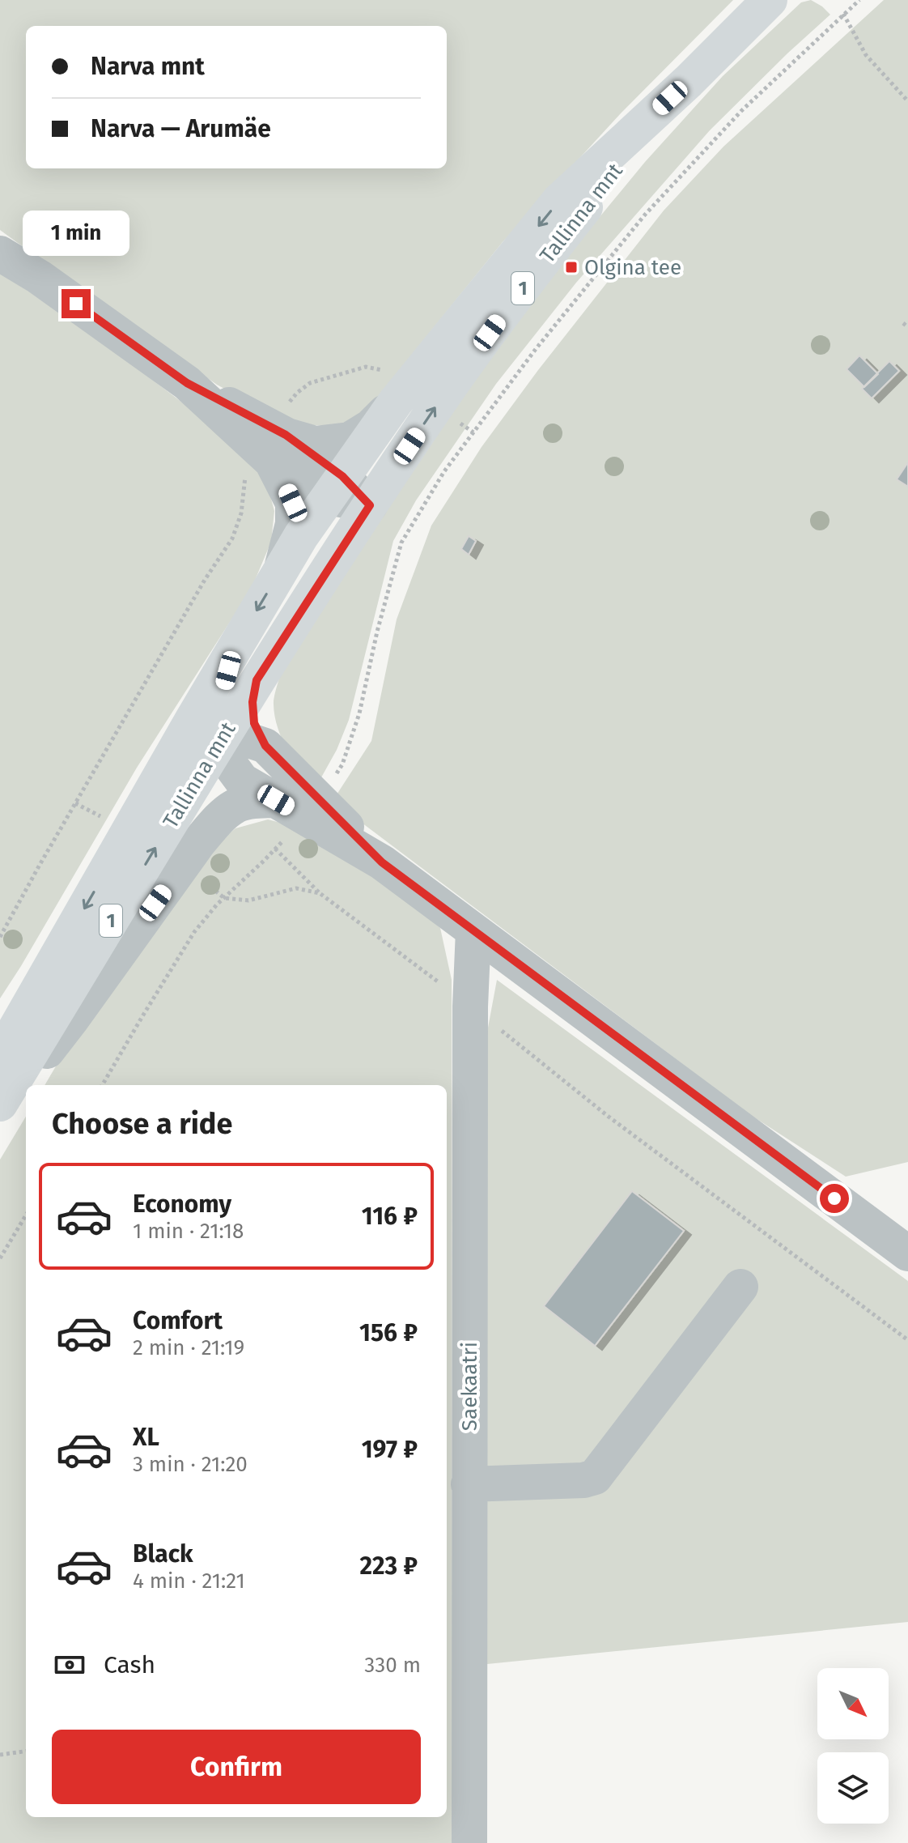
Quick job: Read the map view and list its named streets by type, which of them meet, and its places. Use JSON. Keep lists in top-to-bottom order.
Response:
{
  "streets": {
    "highway": ["Tallinna mnt", "1"],
    "street": ["Saekaatri"]
  },
  "places": {
    "transit": ["Olgina tee"]
  },
  "north": "bottom right",
  "page": {
    "banner": ["Narva mnt", "Narva — Arumäe"],
    "bubble": "1 min",
    "heading": "Choose a ride",
    "list": [
      {
        "name": "Economy",
        "note": "1 min · 21:18",
        "value": "116 ₽"
      },
      {
        "name": "Comfort",
        "note": "2 min · 21:19",
        "value": "156 ₽"
      },
      {
        "name": "XL",
        "note": "3 min · 21:20",
        "value": "197 ₽"
      },
      {
        "name": "Black",
        "note": "4 min · 21:21",
        "value": "223 ₽"
      }
    ],
    "pay": ["Cash", "330 m"],
    "buttons": "Confirm"
  }
}
